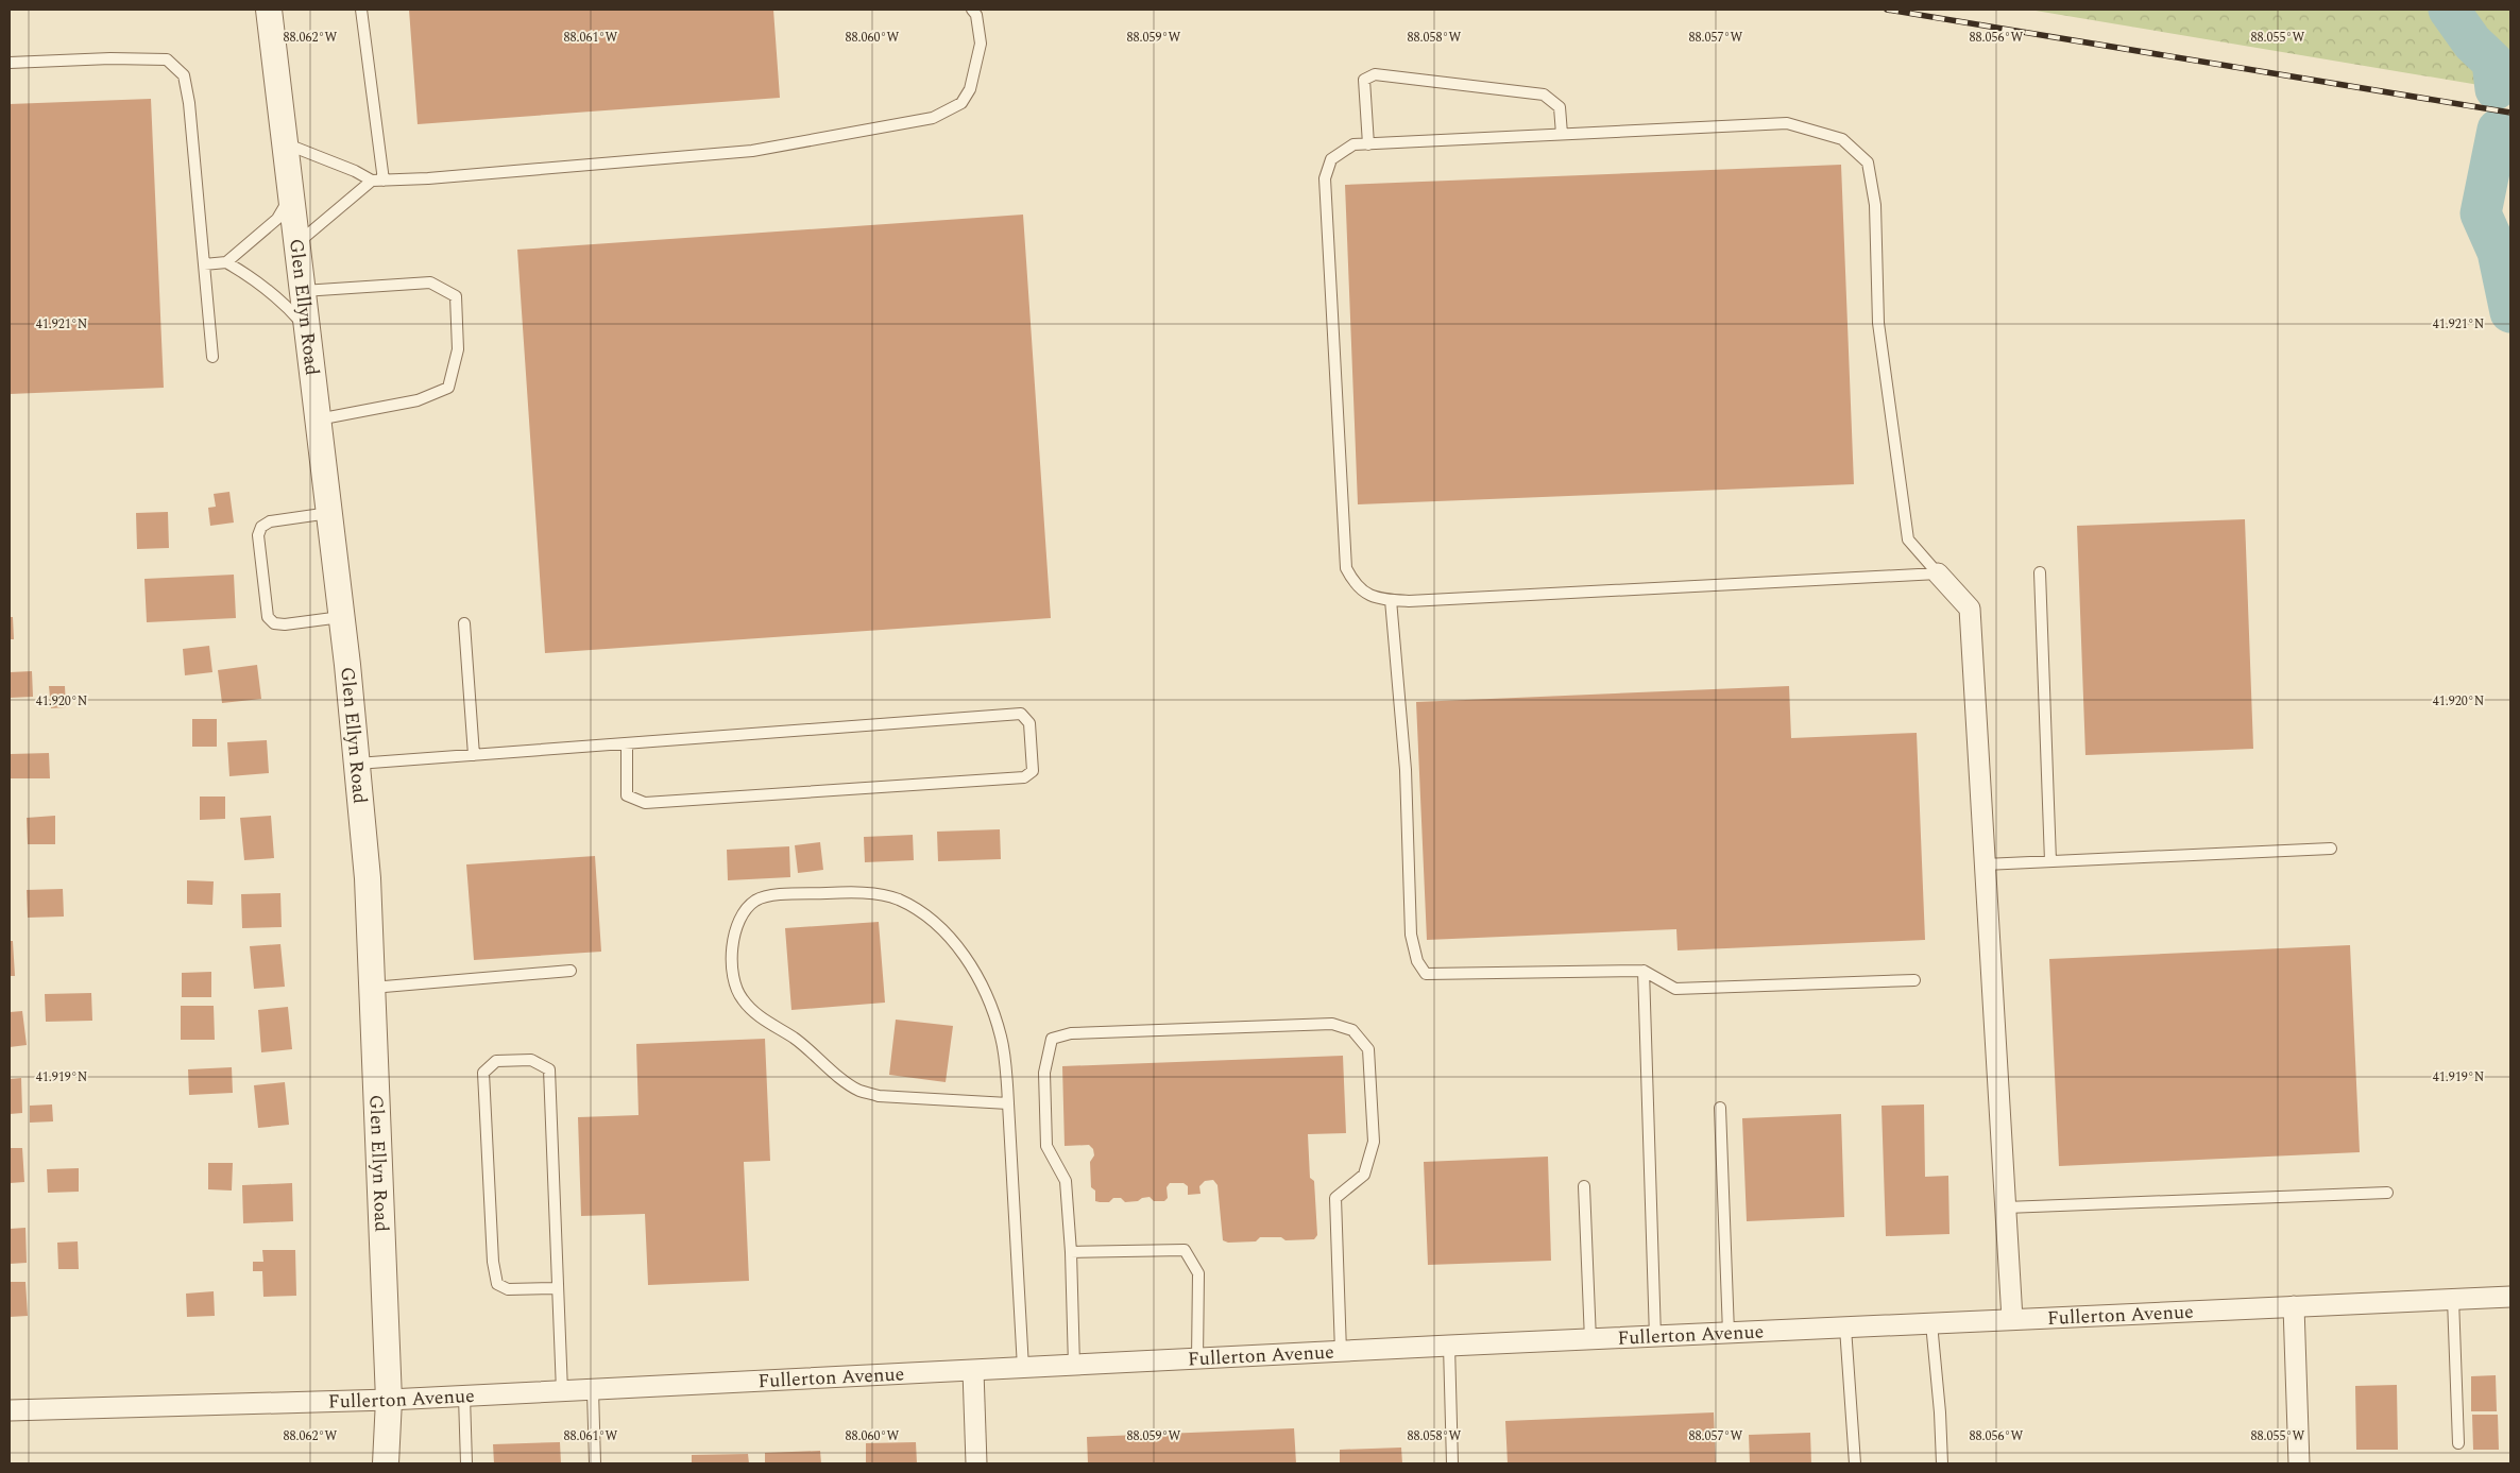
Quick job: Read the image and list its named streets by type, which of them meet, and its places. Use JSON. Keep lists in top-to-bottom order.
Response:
{
  "streets": {
    "street": ["Glen Ellyn Road", "Fullerton Avenue"]
  },
  "crossings": [
    ["Glen Ellyn Road", "Fullerton Avenue"]
  ],
  "coordinates": [
    "88.062°W",
    "88.061°W",
    "88.060°W",
    "88.059°W",
    "88.058°W",
    "88.057°W",
    "88.056°W",
    "88.055°W",
    "41.921°N",
    "41.920°N",
    "41.919°N"
  ]
}
